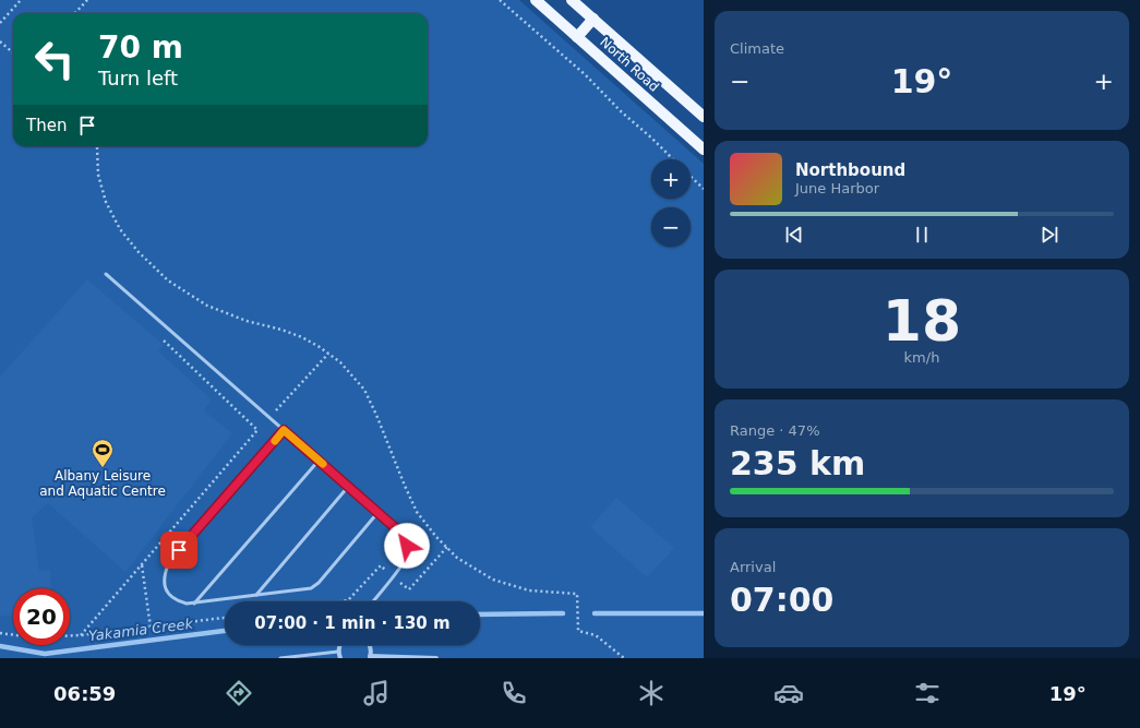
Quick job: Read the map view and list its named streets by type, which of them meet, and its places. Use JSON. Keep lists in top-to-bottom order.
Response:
{
  "streets": {
    "main road": ["North Road"]
  },
  "water": ["Yakamia Creek"],
  "places": {
    "sports": ["Albany Leisure and Aquatic Centre"]
  },
  "page": {
    "tile": [
      "Climate",
      ["18", "km/h"],
      ["Range · 47%", "235 km"],
      ["Arrival", "07:00"]
    ],
    "turn": ["70 m", "Turn left"],
    "heat": ["−", "19°", "+"],
    "then": "Then",
    "song": ["Northbound", "June Harbor"],
    "map_buttons": ["+", "−"],
    "limit": "20",
    "trip": "07:00 · 1 min · 130 m",
    "tabs": ["06:59", "19°"]
  }
}
